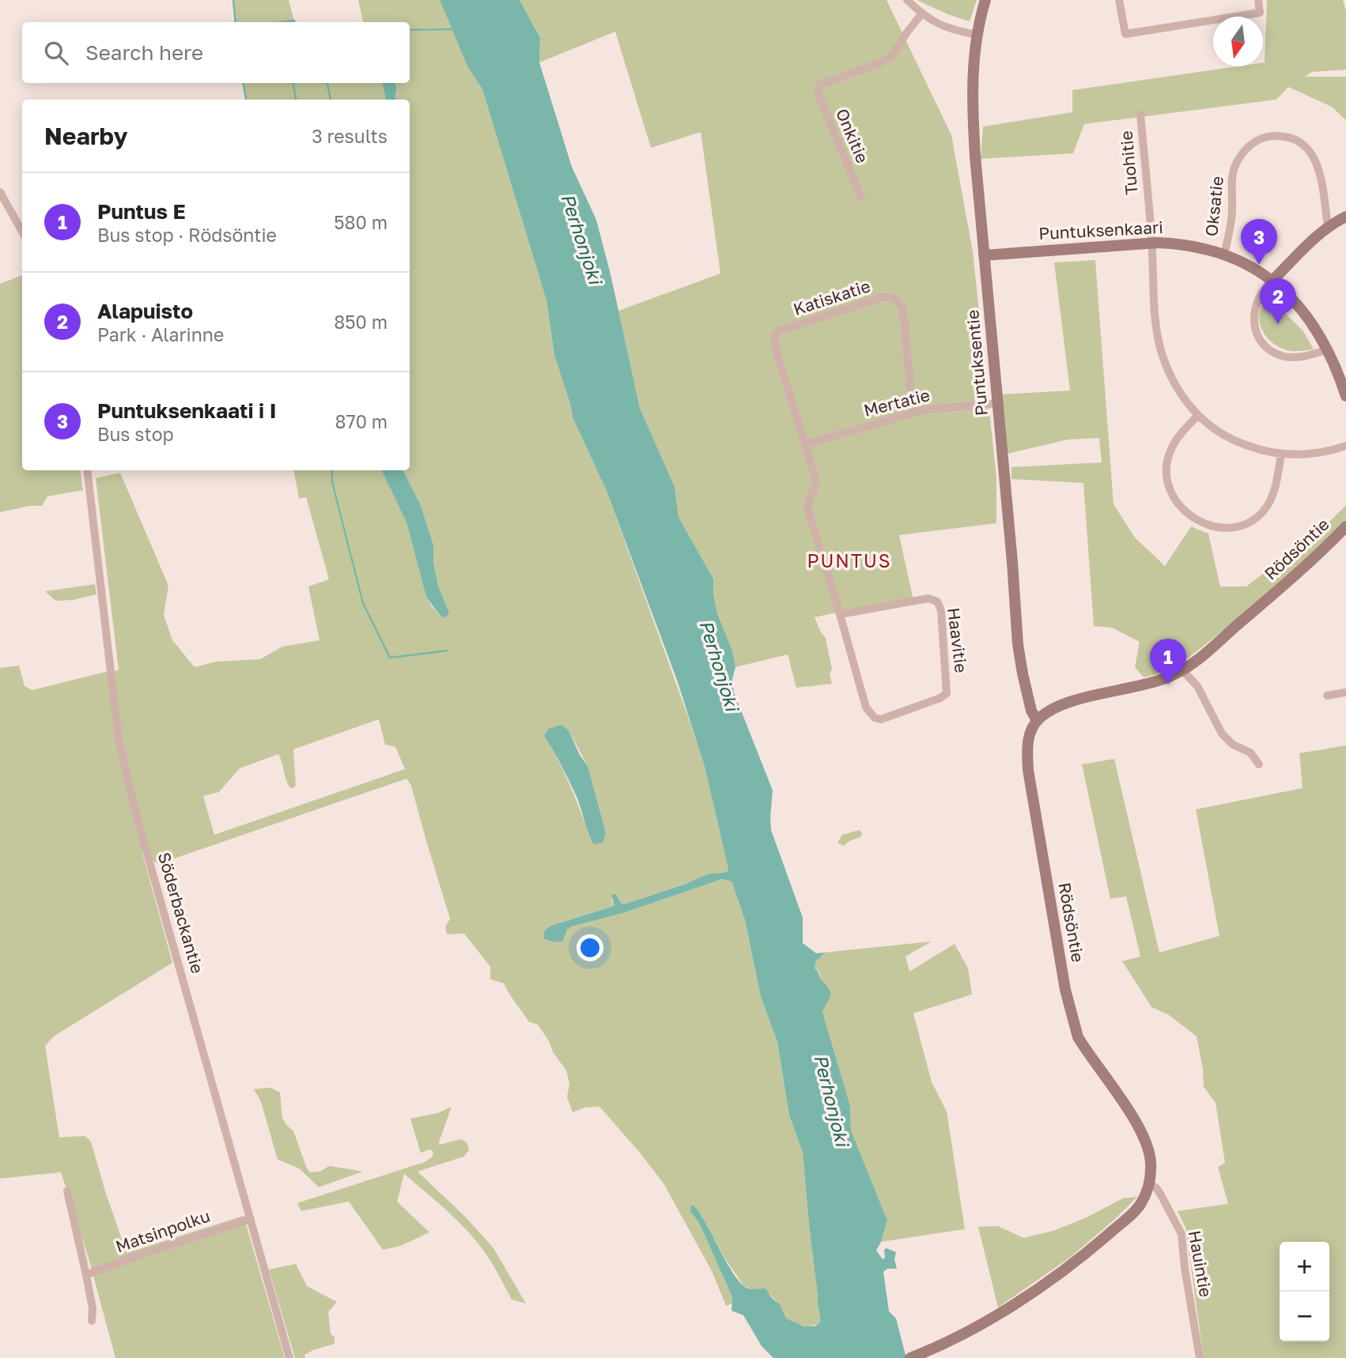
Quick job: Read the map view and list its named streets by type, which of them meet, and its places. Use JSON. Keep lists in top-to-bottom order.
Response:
{
  "streets": {
    "street": [
      "Onkitie",
      "Tuohitie",
      "Oksatie",
      "Puntuksenkaari",
      "Katiskatie",
      "Puntuksentie",
      "Mertatie",
      "Rödsöntie",
      "Haavitie",
      "Söderbackantie",
      "Matsinpolku",
      "Hauintie"
    ]
  },
  "crossings": [
    ["Tuohitie", "Puntuksenkaari"],
    ["Oksatie", "Puntuksenkaari"],
    ["Puntuksenkaari", "Puntuksentie"],
    ["Katiskatie", "Mertatie"],
    ["Katiskatie", "Haavitie"],
    ["Puntuksentie", "Mertatie"],
    ["Puntuksentie", "Rödsöntie"],
    ["Mertatie", "Haavitie"],
    ["Rödsöntie", "Hauintie"],
    ["Söderbackantie", "Matsinpolku"]
  ],
  "districts": ["PUNTUS"],
  "water": ["Perhonjoki"],
  "north": "bottom",
  "page": {
    "search": "Search here",
    "heading": ["Nearby", "3 results"],
    "list": [
      {
        "mark": "1",
        "name": "Puntus E",
        "note": "Bus stop · Rödsöntie",
        "value": "580 m"
      },
      {
        "mark": "2",
        "name": "Alapuisto",
        "note": "Park · Alarinne",
        "value": "850 m"
      },
      {
        "mark": "3",
        "name": "Puntuksenkaati i I",
        "note": "Bus stop",
        "value": "870 m"
      }
    ],
    "pins": ["3", "2", "1"],
    "map_buttons": ["+", "−"]
  }
}
